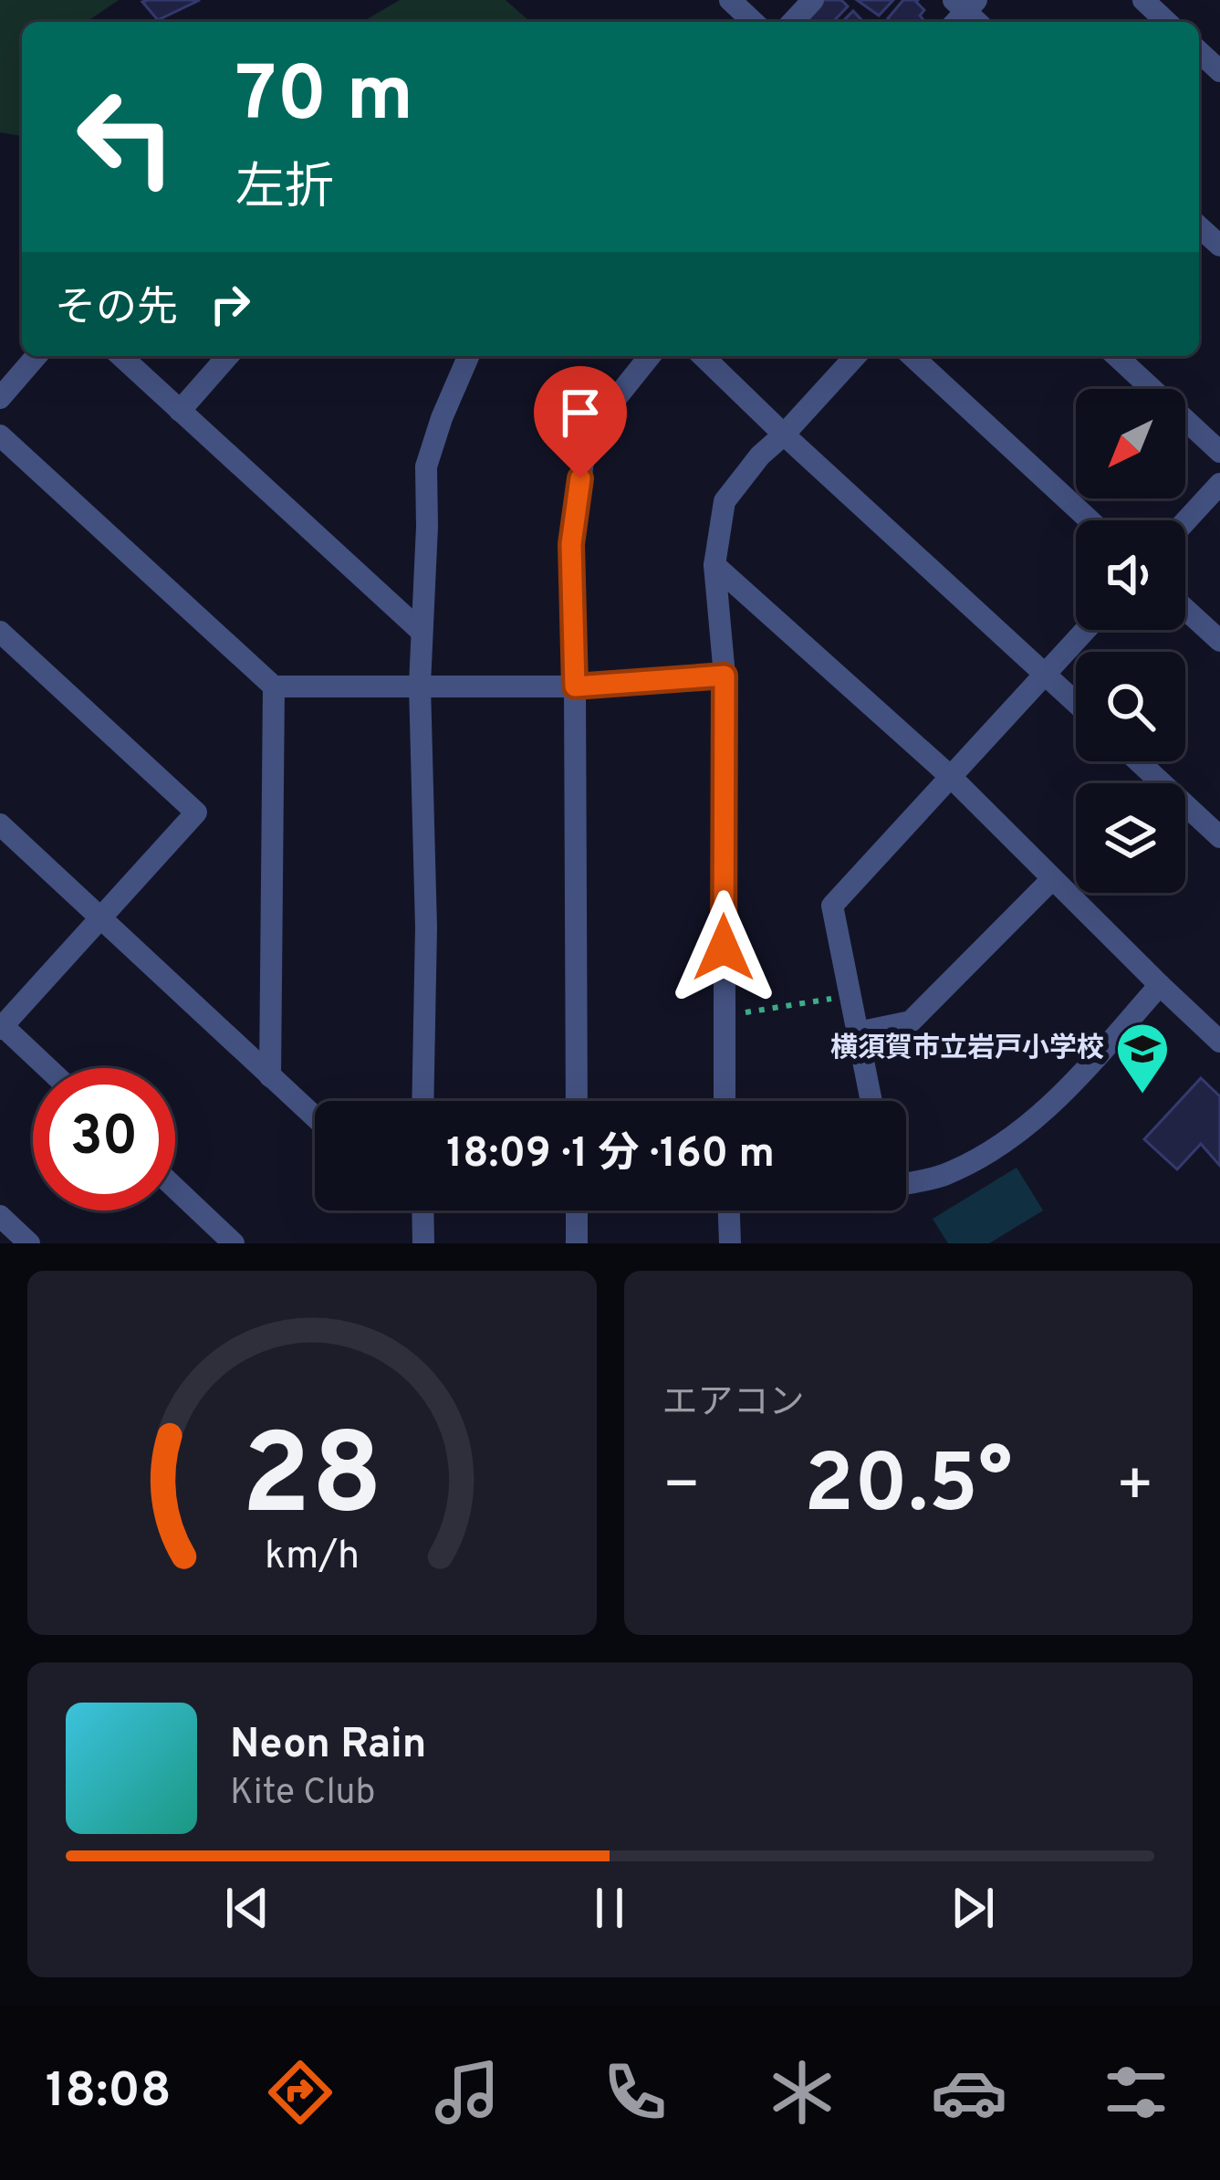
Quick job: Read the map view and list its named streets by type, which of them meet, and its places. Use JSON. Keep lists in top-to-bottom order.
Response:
{
  "places": {
    "school or university": ["横須賀市立岩戸小学校"]
  },
  "north": "bottom left",
  "page": {
    "turn": ["70 m", "左折"],
    "then": "その先",
    "limit": "30",
    "trip": "18:09 · 1 分 · 160 m",
    "tile": "エアコン",
    "heat": ["−", "20.5°", "+"],
    "song": ["Neon Rain", "Kite Club"],
    "tabs": "18:08",
    "gauge": ["28", "km/h"]
  }
}
